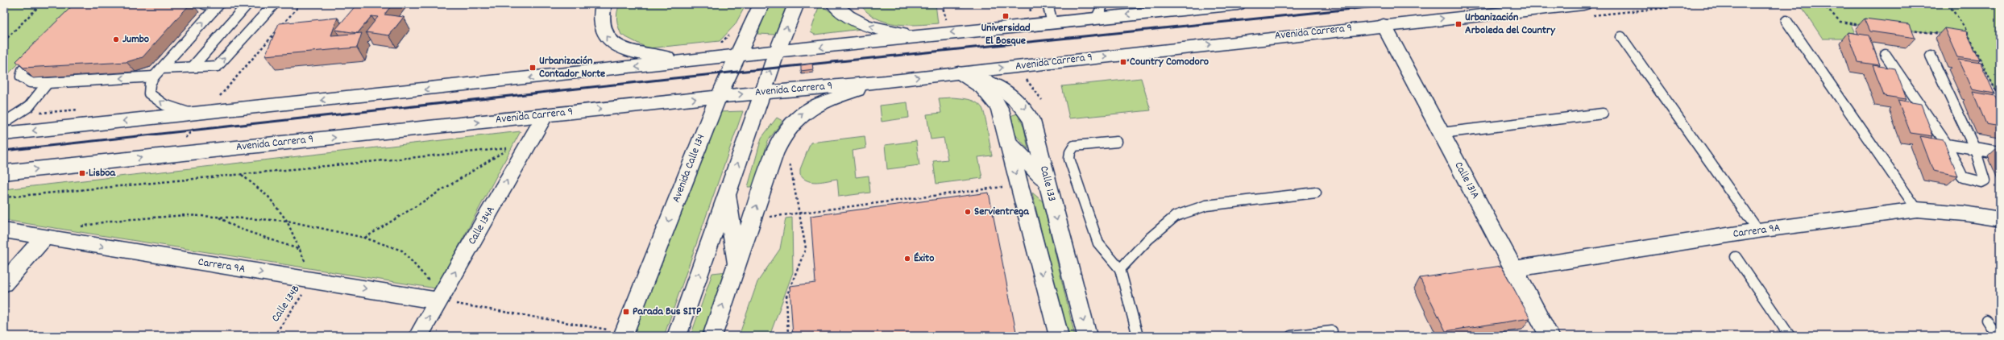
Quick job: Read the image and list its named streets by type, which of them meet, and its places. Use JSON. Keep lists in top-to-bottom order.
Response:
{
  "streets": {
    "main road": [
      "Avenida Carrera 9",
      "Avenida Calle 134",
      "Calle 131A",
      "Calle 133",
      "Calle 134A",
      "Carrera 9A"
    ],
    "path": ["Calle 134B"]
  },
  "crossings": [
    ["Avenida Carrera 9", "Avenida Calle 134"],
    ["Avenida Carrera 9", "Calle 131A"],
    ["Avenida Carrera 9", "Calle 133"],
    ["Avenida Carrera 9", "Calle 134A"],
    ["Calle 131A", "Carrera 9A"],
    ["Calle 134A", "Carrera 9A"],
    ["Carrera 9A", "Calle 134B"]
  ],
  "one_way": ["Calle 134A"],
  "places": {
    "transit": [
      "Universidad El Bosque",
      "Urbanización Arboleda del Country",
      "Country Comodoro",
      "Urbanización Contador Norte",
      "Lisboa",
      "Parada Bus SITP"
    ],
    "other": ["Jumbo", "Servientrega", "Éxito"]
  }
}
